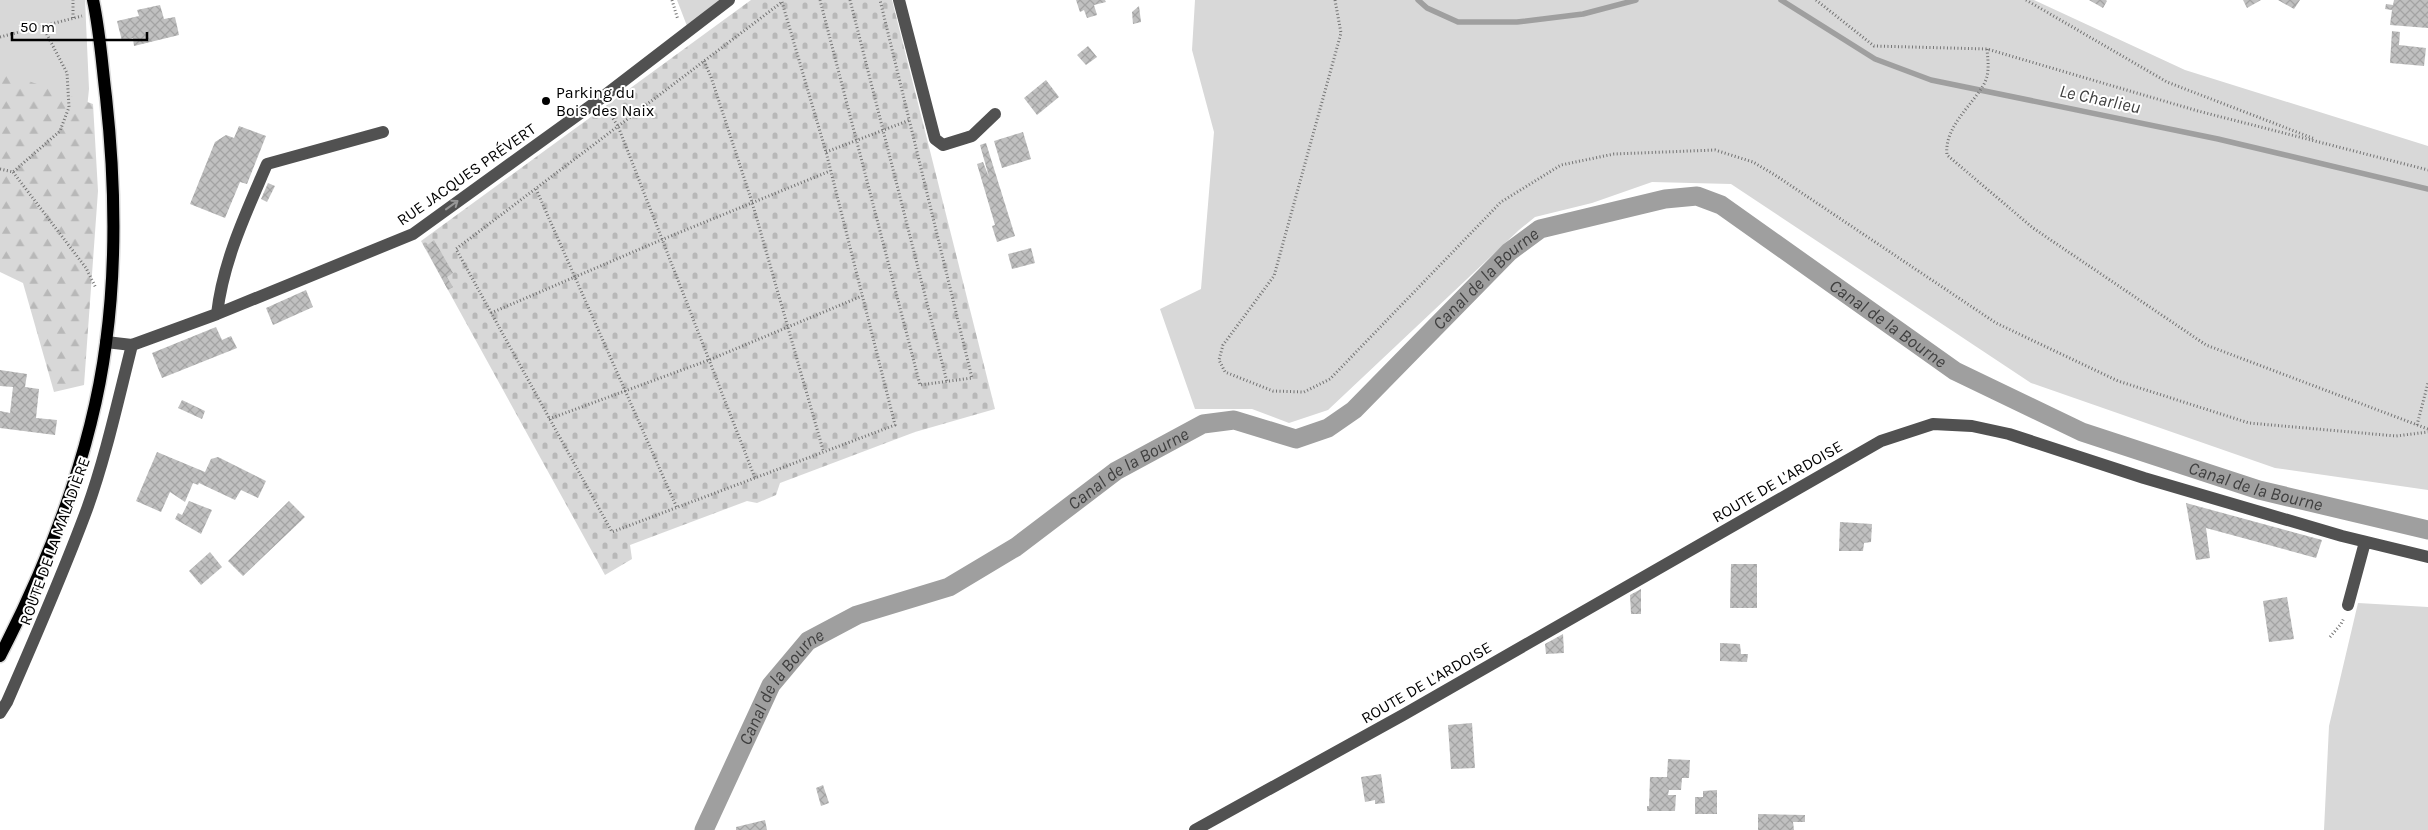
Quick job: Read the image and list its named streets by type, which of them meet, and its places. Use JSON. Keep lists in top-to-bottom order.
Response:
{
  "streets": {
    "street": ["RUE JACQUES PRÉVERT", "ROUTE DE L'ARDOISE", "ROUTE DE LA MALADIÈRE"]
  },
  "crossings": [
    ["RUE JACQUES PRÉVERT", "ROUTE DE LA MALADIÈRE"]
  ],
  "one_way": ["RUE JACQUES PRÉVERT"],
  "water": ["Le Charlieu", "Canal de la Bourne"],
  "places": ["Parking du Bois des Naix"],
  "scale_bar": "50 m"
}
